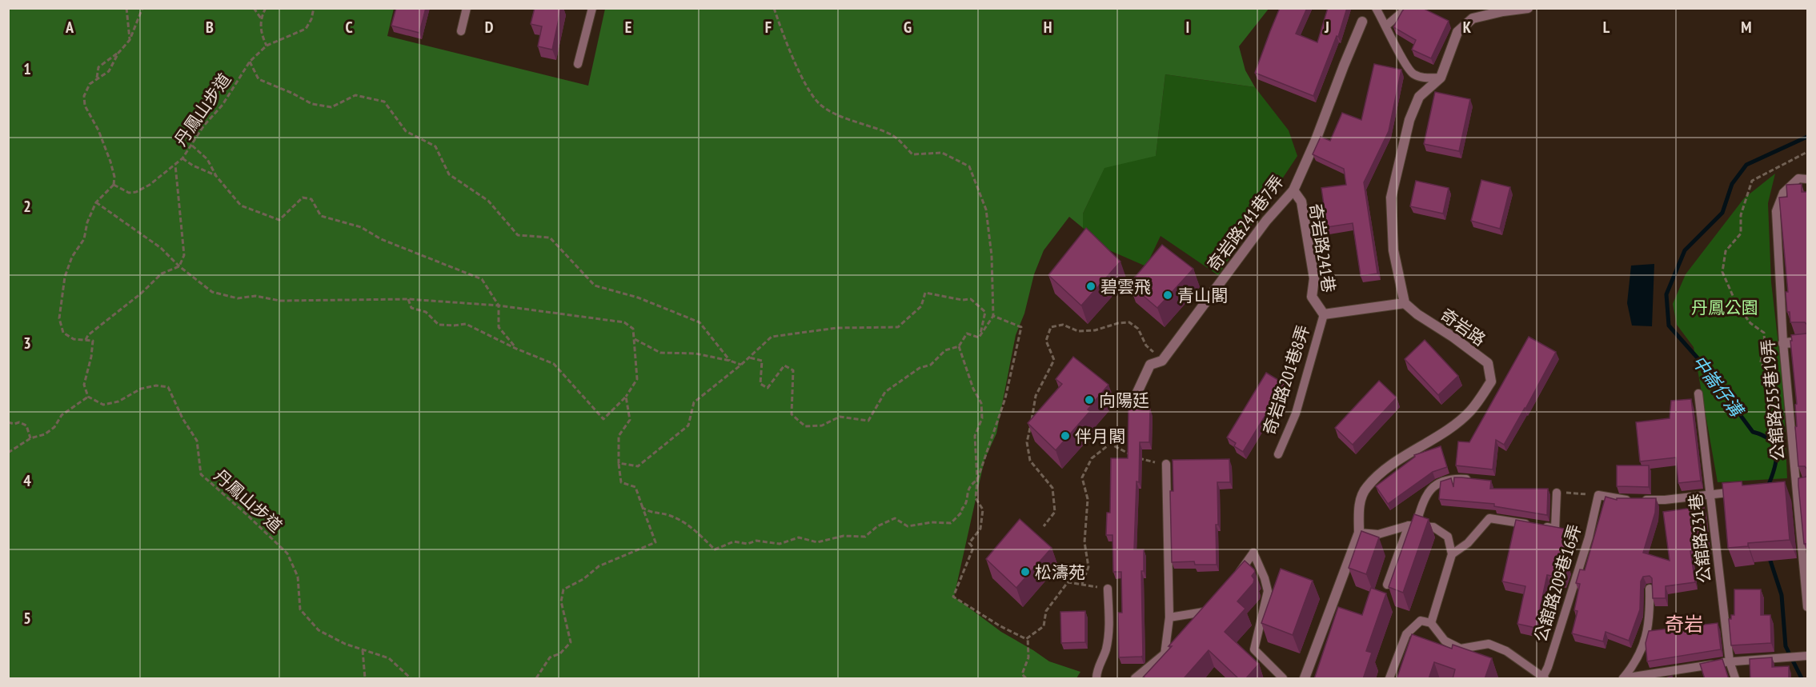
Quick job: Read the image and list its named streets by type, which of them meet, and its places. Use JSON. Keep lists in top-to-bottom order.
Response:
{
  "streets": {
    "street": ["奇岩路241巷7弄", "奇岩路241巷", "奇岩路"],
    "lane": [
      "奇岩路201巷8弄",
      "公舘路255巷19弄",
      "公舘路231巷",
      "公舘路209巷16弄"
    ],
    "path": ["丹鳳山步道"]
  },
  "crossings": [
    ["奇岩路241巷7弄", "奇岩路241巷"],
    ["奇岩路241巷", "奇岩路"],
    ["奇岩路241巷", "奇岩路201巷8弄"],
    ["公舘路231巷", "公舘路209巷16弄"]
  ],
  "districts": ["奇岩"],
  "water": ["中崙仔溝"],
  "parks": ["丹鳳公園"],
  "places": [
    "碧雲飛",
    "青山閣",
    "向陽廷",
    "伴月閣",
    "松濤苑"
  ],
  "grid": {
    "columns": [
      "A",
      "B",
      "C",
      "D",
      "E",
      "F",
      "G",
      "H",
      "I",
      "J",
      "K",
      "L",
      "M"
    ],
    "rows": [
      "1",
      "2",
      "3",
      "4",
      "5"
    ]
  }
}
